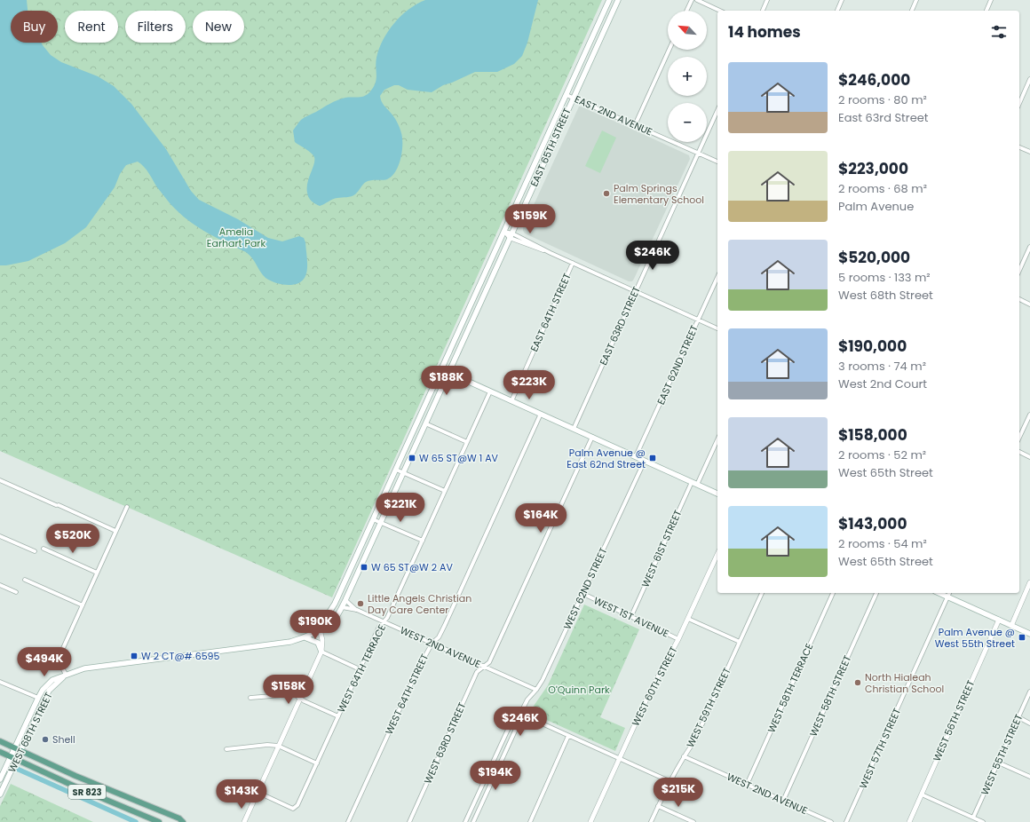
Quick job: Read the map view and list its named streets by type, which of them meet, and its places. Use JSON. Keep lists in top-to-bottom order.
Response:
{
  "streets": {
    "main road": ["EAST 65TH STREET", "WEST 68TH STREET", "SR 823"],
    "street": [
      "EAST 2ND AVENUE",
      "EAST 64TH STREET",
      "EAST 63RD STREET",
      "EAST 62ND STREET",
      "WEST 61ST STREET",
      "WEST 62ND STREET",
      "WEST 1ST AVENUE",
      "WEST 2ND AVENUE",
      "WEST 64TH TERRACE",
      "WEST 60TH STREET",
      "WEST 58TH TERRACE",
      "WEST 64TH STREET",
      "WEST 58TH STREET",
      "WEST 59TH STREET",
      "WEST 56TH STREET",
      "WEST 63RD STREET",
      "WEST 57TH STREET",
      "WEST 55TH STREET"
    ]
  },
  "crossings": [
    ["EAST 2ND AVENUE", "EAST 65TH STREET"],
    ["EAST 2ND AVENUE", "EAST 63RD STREET"],
    ["EAST 65TH STREET", "WEST 2ND AVENUE"],
    ["EAST 65TH STREET", "WEST 68TH STREET"],
    ["WEST 61ST STREET", "WEST 1ST AVENUE"],
    ["WEST 62ND STREET", "WEST 1ST AVENUE"],
    ["WEST 62ND STREET", "WEST 2ND AVENUE"],
    ["WEST 1ST AVENUE", "WEST 60TH STREET"],
    ["WEST 2ND AVENUE", "WEST 64TH TERRACE"],
    ["WEST 2ND AVENUE", "WEST 58TH TERRACE"],
    ["WEST 2ND AVENUE", "WEST 64TH STREET"],
    ["WEST 2ND AVENUE", "WEST 58TH STREET"],
    ["WEST 2ND AVENUE", "WEST 59TH STREET"],
    ["WEST 2ND AVENUE", "WEST 63RD STREET"],
    ["WEST 68TH STREET", "SR 823"]
  ],
  "parks": ["Amelia Earhart Park", "O'Quinn Park"],
  "places": {
    "other": [
      "Palm Springs Elementary School",
      "Little Angels Christian Day Care Center",
      "North Hialeah Christian School",
      "Shell"
    ],
    "transit": [
      "W 65 ST@W 1 AV",
      "Palm Avenue @ East 62nd Street",
      "W 65 ST@W 2 AV",
      "Palm Avenue @ West 55th Street",
      "W 2 CT@# 6595"
    ]
  },
  "north": "top left",
  "page": {
    "map_buttons": ["+", "−"],
    "chip": [
      "Buy",
      "Rent",
      "Filters",
      "New"
    ],
    "heading": "14 homes",
    "list": [
      {
        "name": "$246,000",
        "note": "2 rooms · 80 m² · East 63rd Street"
      },
      {
        "name": "$223,000",
        "note": "2 rooms · 68 m² · Palm Avenue"
      },
      {
        "name": "$520,000",
        "note": "5 rooms · 133 m² · West 68th Street"
      },
      {
        "name": "$190,000",
        "note": "3 rooms · 74 m² · West 2nd Court"
      },
      {
        "name": "$158,000",
        "note": "2 rooms · 52 m² · West 65th Street"
      },
      {
        "name": "$143,000",
        "note": "2 rooms · 54 m² · West 65th Street"
      }
    ],
    "price": [
      "$159K",
      "$246K",
      "$188K",
      "$223K",
      "$221K",
      "$164K",
      "$520K",
      "$190K",
      "$494K",
      "$158K",
      "$246K",
      "$194K",
      "$215K",
      "$143K"
    ]
  }
}
